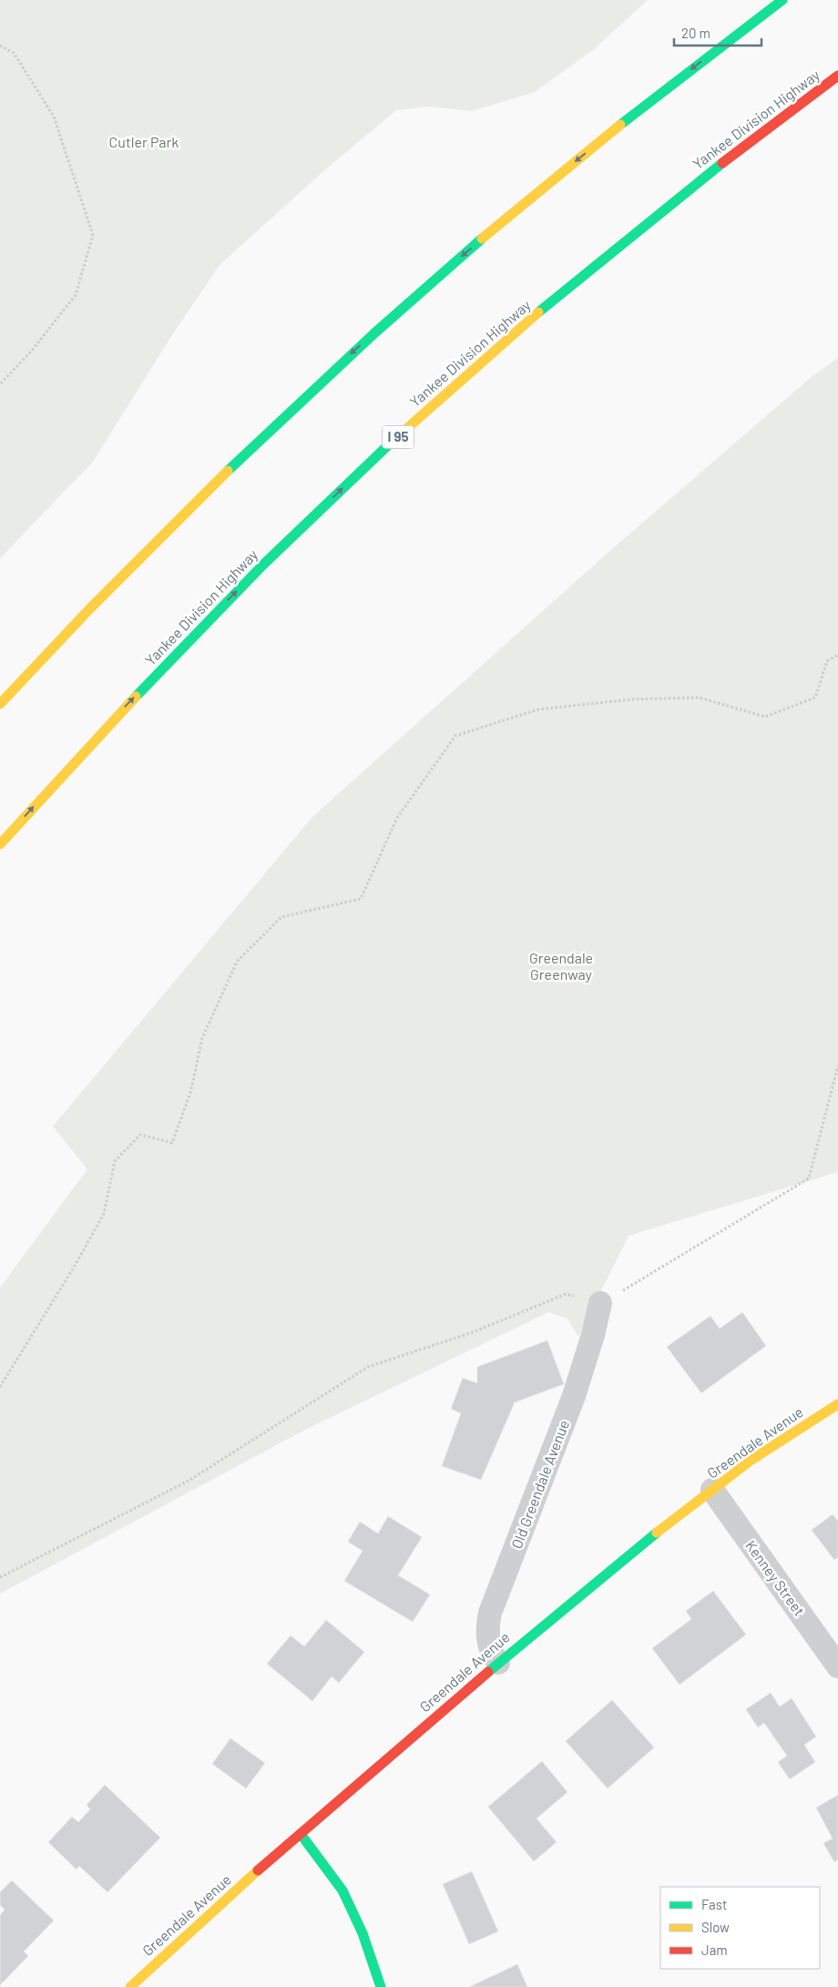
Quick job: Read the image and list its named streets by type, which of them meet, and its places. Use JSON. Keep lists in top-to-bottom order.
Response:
{
  "streets": {
    "main road": ["Yankee Division Highway", "I 95", "Greendale Avenue"],
    "street": ["Old Greendale Avenue", "Kenney Street"]
  },
  "crossings": [
    ["Greendale Avenue", "Old Greendale Avenue"],
    ["Greendale Avenue", "Kenney Street"]
  ],
  "one_way": ["Yankee Division Highway"],
  "parks": ["Cutler Park", "Greendale Greenway"],
  "legend": ["Fast", "Slow", "Jam"],
  "scale_bar": "20 m"
}
